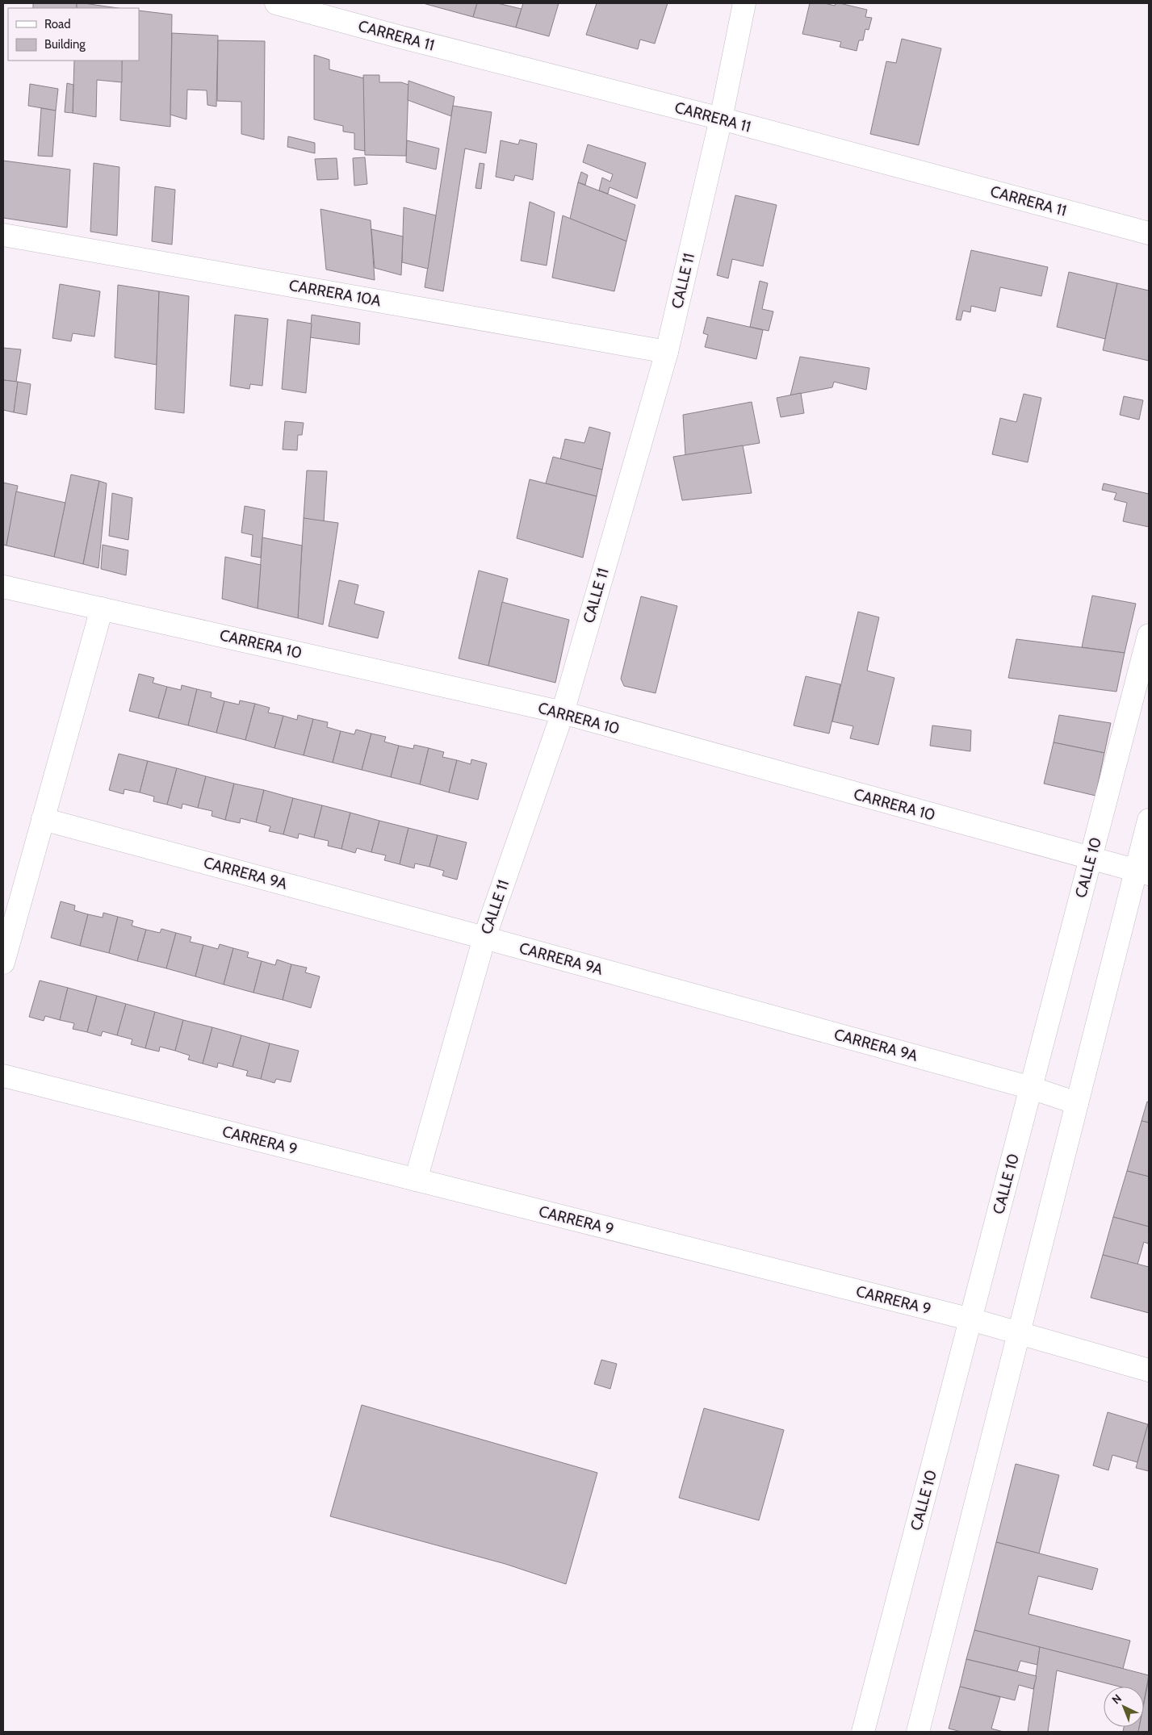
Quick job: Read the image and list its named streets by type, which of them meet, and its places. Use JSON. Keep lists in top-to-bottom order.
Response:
{
  "streets": {
    "street": [
      "CARRERA 11",
      "CALLE 11",
      "CARRERA 10A",
      "CARRERA 10",
      "CALLE 10",
      "CARRERA 9A",
      "CARRERA 9"
    ]
  },
  "crossings": [
    ["CARRERA 11", "CALLE 11"],
    ["CALLE 11", "CARRERA 10A"],
    ["CALLE 11", "CARRERA 10"],
    ["CALLE 11", "CARRERA 9A"],
    ["CALLE 11", "CARRERA 9"],
    ["CARRERA 10", "CALLE 10"],
    ["CALLE 10", "CARRERA 9A"],
    ["CALLE 10", "CARRERA 9"]
  ],
  "legend": ["Road", "Building"],
  "north": "top left"
}
